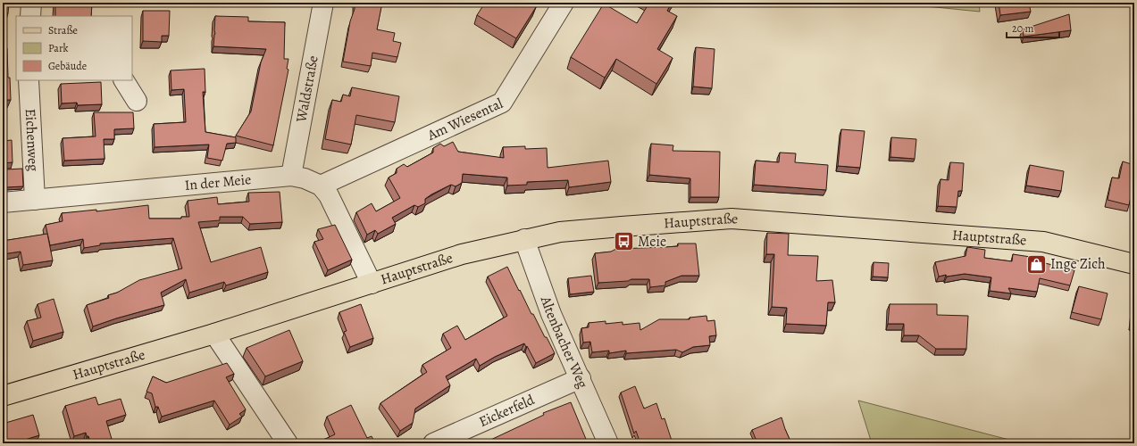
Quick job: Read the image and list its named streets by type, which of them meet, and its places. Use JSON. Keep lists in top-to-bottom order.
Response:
{
  "streets": {
    "main road": ["Hauptstraße"],
    "street": [
      "Waldstraße",
      "Am Wiesental",
      "Eichenweg",
      "In der Meie",
      "Altenbacher Weg",
      "Eickerfeld"
    ]
  },
  "crossings": [
    ["Waldstraße", "In der Meie"],
    ["Am Wiesental", "In der Meie"],
    ["Eichenweg", "In der Meie"],
    ["Hauptstraße", "Altenbacher Weg"],
    ["Altenbacher Weg", "Eickerfeld"]
  ],
  "places": {
    "bus stop": ["Meie"],
    "shop": ["Inge Zich"]
  },
  "legend": ["Straße", "Park", "Gebäude"],
  "scale_bar": "20 m"
}
